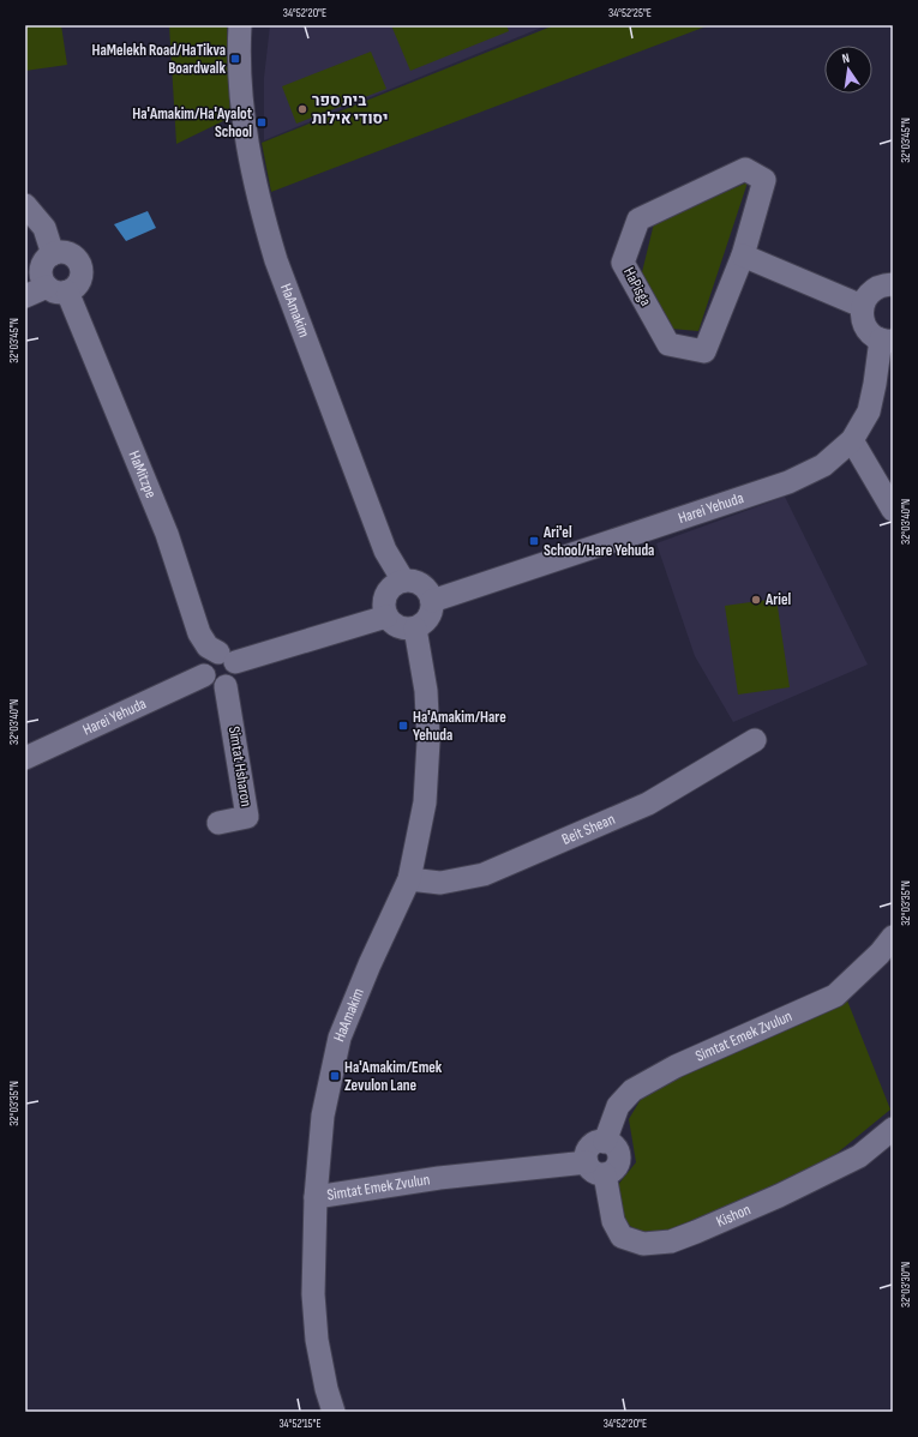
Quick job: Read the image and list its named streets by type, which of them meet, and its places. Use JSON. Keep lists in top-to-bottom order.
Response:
{
  "streets": {
    "street": [
      "HaPisga",
      "HaAmakim",
      "HaMitzpe",
      "Harei Yehuda",
      "Simtat Hsharon",
      "Beit Shean",
      "Simtat Emek Zvulun",
      "Kishon"
    ]
  },
  "crossings": [
    ["HaAmakim", "Harei Yehuda"],
    ["HaAmakim", "Beit Shean"],
    ["HaAmakim", "Simtat Emek Zvulun"],
    ["HaMitzpe", "Harei Yehuda"],
    ["HaMitzpe", "Simtat Hsharon"],
    ["Harei Yehuda", "Simtat Hsharon"],
    ["Simtat Emek Zvulun", "Kishon"]
  ],
  "places": {
    "transit": [
      "HaMelekh Road/HaTikva Boardwalk",
      "Ha'Amakim/Ha'Ayalot School",
      "Ari'el School/Hare Yehuda",
      "Ha'Amakim/Hare Yehuda",
      "Ha'Amakim/Emek Zevulon Lane"
    ],
    "other": ["בית ספר יסודי אילות", "Ariel"]
  },
  "north": "top",
  "coordinates": [
    "34°52'20\"E",
    "34°52'25\"E",
    "32°03'45\"N",
    "32°03'40\"N",
    "32°03'35\"N",
    "32°03'30\"N",
    "34°52'15\"E"
  ]
}
